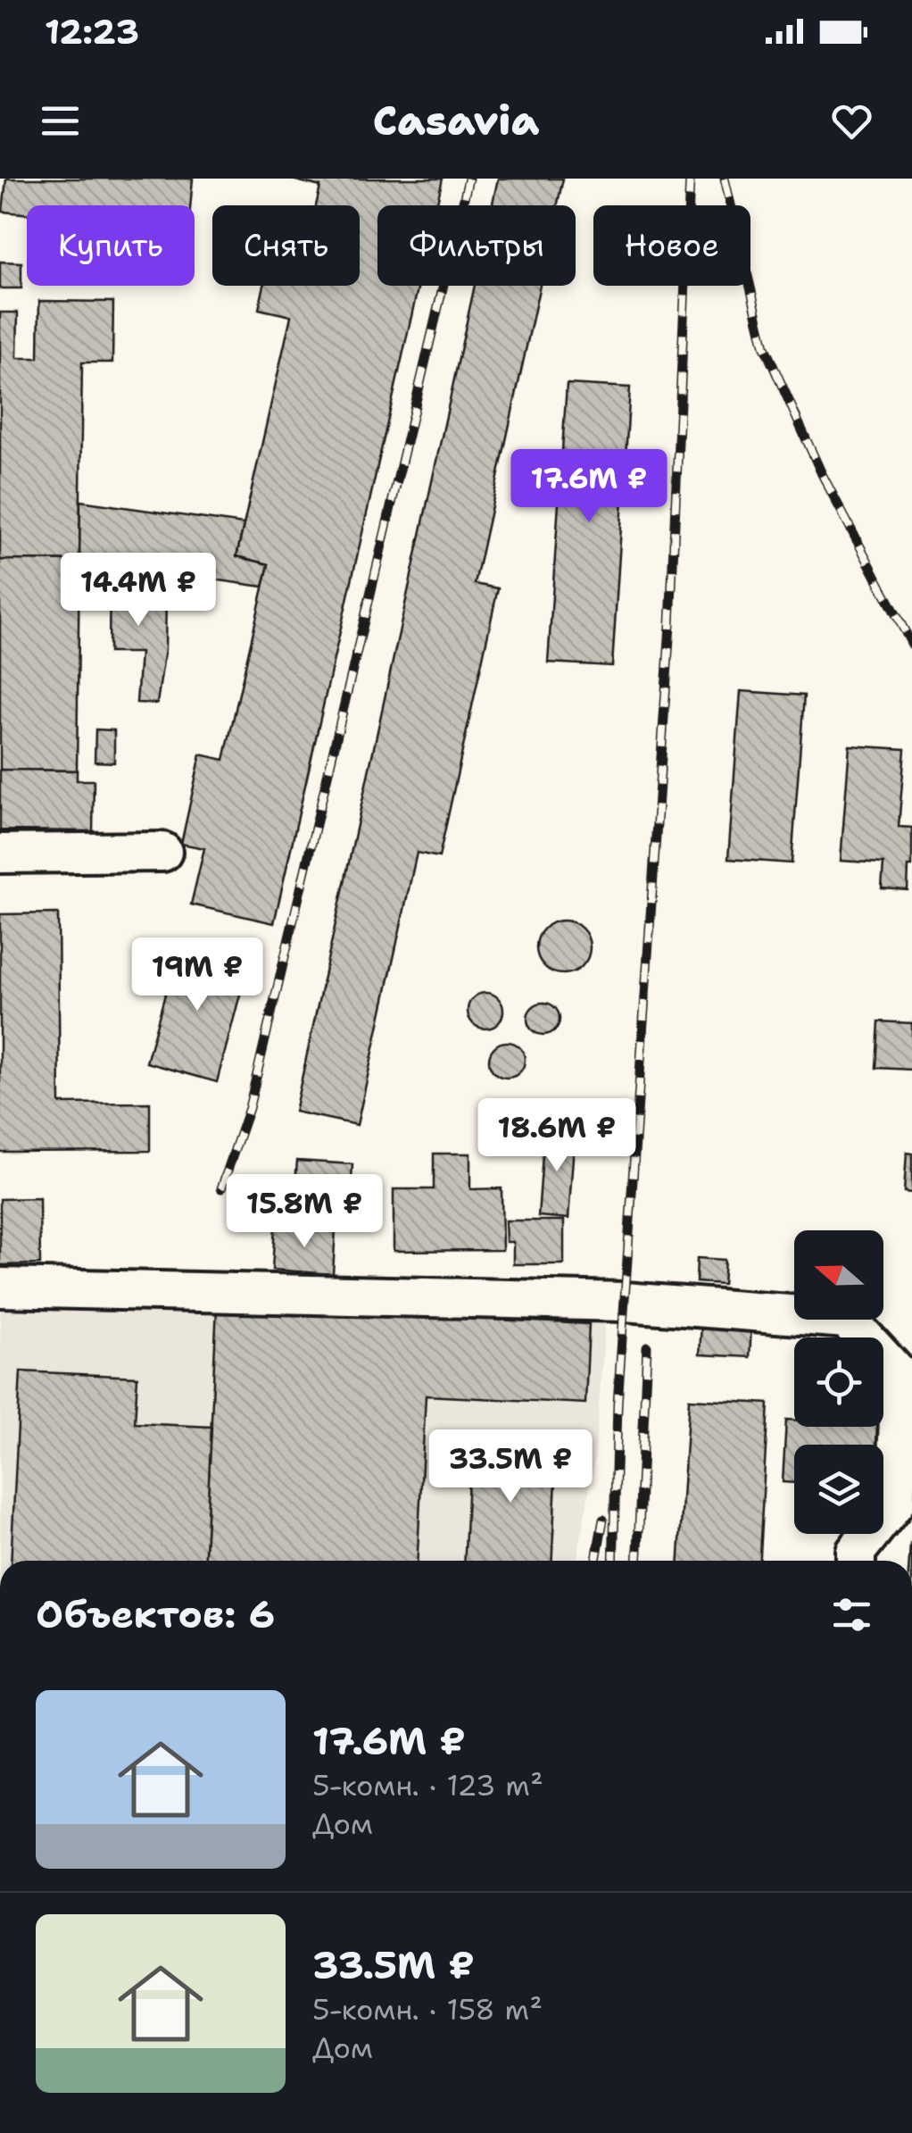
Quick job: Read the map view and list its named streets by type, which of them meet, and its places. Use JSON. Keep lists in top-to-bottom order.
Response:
{
  "north": "left",
  "page": {
    "status": "12:23",
    "header": "Casavia",
    "chip": [
      "Купить",
      "Снять",
      "Фильтры",
      "Новое"
    ],
    "price": [
      "17.6M ₽",
      "14.4M ₽",
      "19M ₽",
      "18.6M ₽",
      "15.8M ₽",
      "33.5M ₽"
    ],
    "heading": "Объектов: 6",
    "list": [
      {
        "name": "17.6M ₽",
        "note": "5-комн. · 123 m² · Дом"
      },
      {
        "name": "33.5M ₽",
        "note": "5-комн. · 158 m² · Дом"
      }
    ]
  }
}
